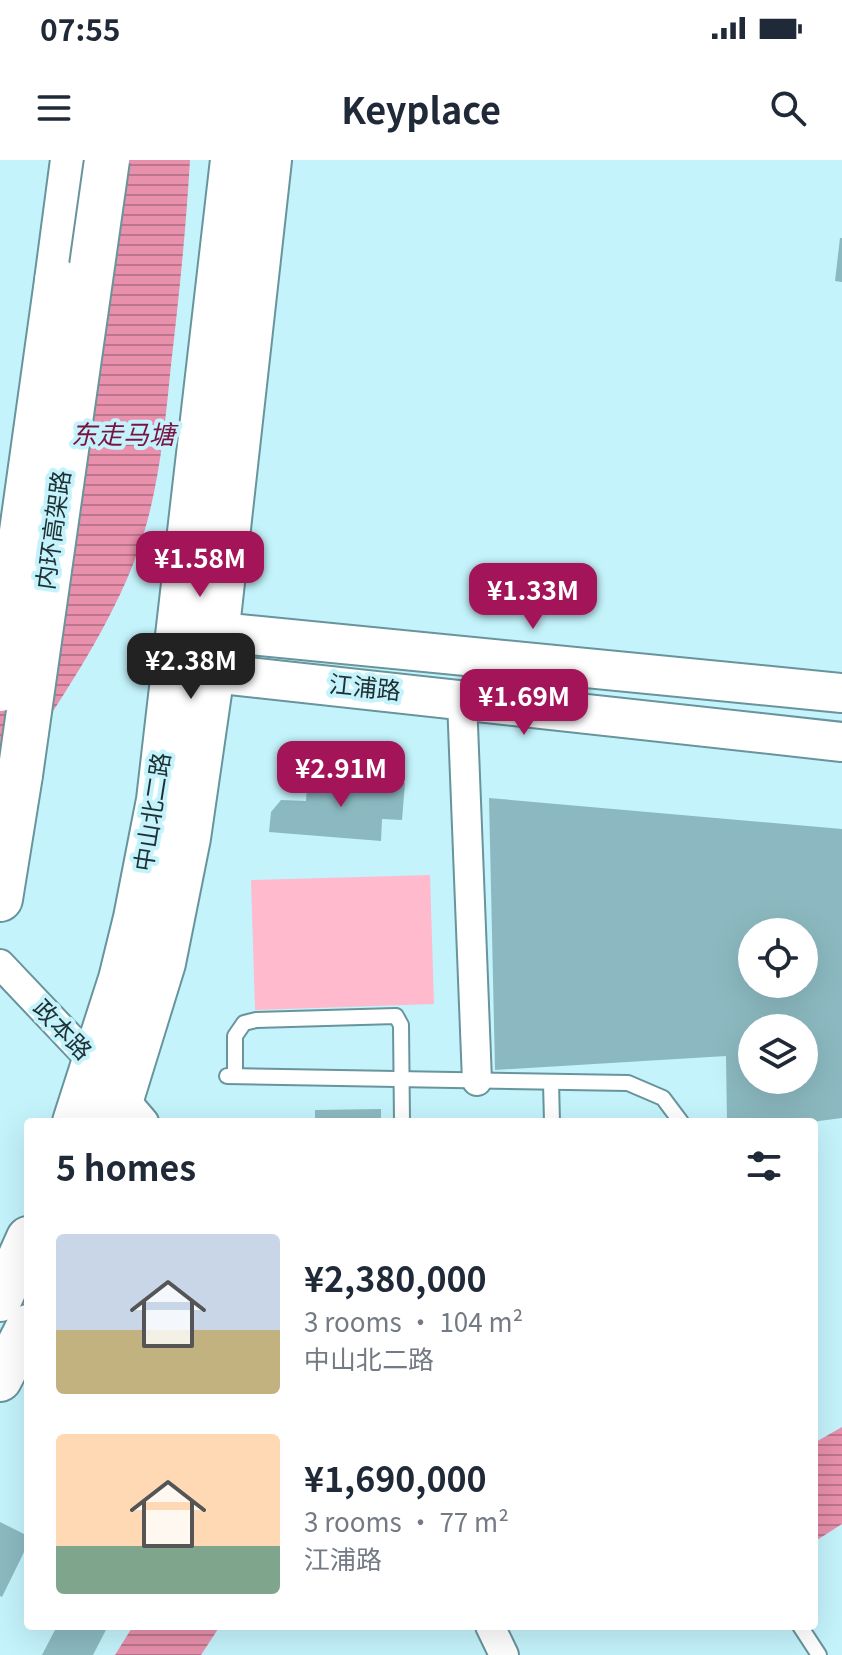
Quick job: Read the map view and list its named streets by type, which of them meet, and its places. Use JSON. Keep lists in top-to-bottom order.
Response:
{
  "streets": {
    "highway": ["内环高架路"],
    "main road": ["江浦路", "中山北二路"],
    "street": ["政本路"]
  },
  "crossings": [
    ["江浦路", "中山北二路"],
    ["中山北二路", "政本路"]
  ],
  "water": ["东走马塘"],
  "page": {
    "status": "07:55",
    "header": "Keyplace",
    "price": [
      "¥1.58M",
      "¥1.33M",
      "¥2.38M",
      "¥1.69M",
      "¥2.91M"
    ],
    "heading": "5 homes",
    "list": [
      {
        "name": "¥2,380,000",
        "note": "3 rooms · 104 m² · 中山北二路"
      },
      {
        "name": "¥1,690,000",
        "note": "3 rooms · 77 m² · 江浦路"
      }
    ]
  }
}
